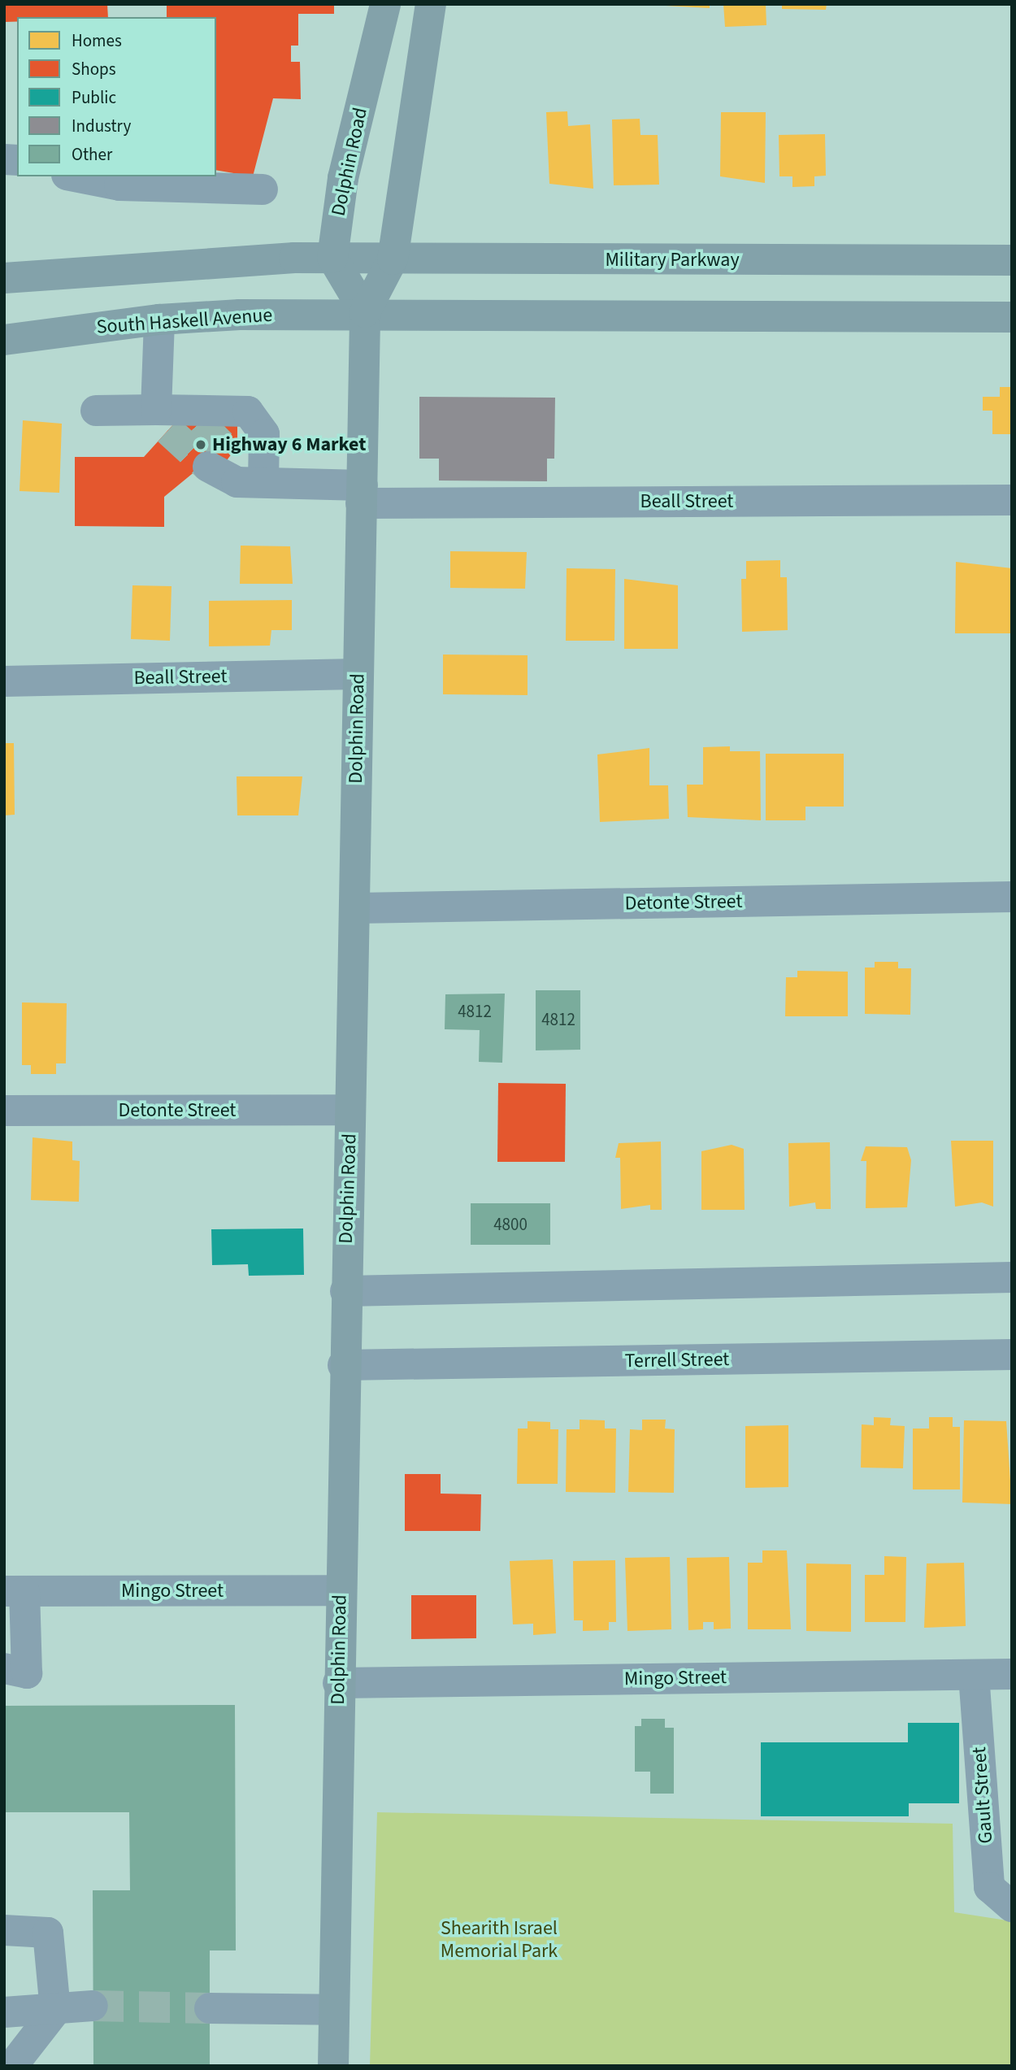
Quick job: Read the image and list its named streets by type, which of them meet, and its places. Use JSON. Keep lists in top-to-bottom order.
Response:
{
  "streets": {
    "main road": ["Dolphin Road", "Military Parkway", "South Haskell Avenue"],
    "street": [
      "Beall Street",
      "Detonte Street",
      "Terrell Street",
      "Mingo Street",
      "Gault Street"
    ]
  },
  "crossings": [
    ["Dolphin Road", "Military Parkway"],
    ["Dolphin Road", "South Haskell Avenue"],
    ["Dolphin Road", "Beall Street"],
    ["Dolphin Road", "Detonte Street"],
    ["Dolphin Road", "Terrell Street"],
    ["Dolphin Road", "Mingo Street"],
    ["Mingo Street", "Gault Street"]
  ],
  "parks": ["Shearith Israel Memorial Park"],
  "places": ["Highway 6 Market"],
  "house_numbers": ["4812", "4812", "4800"],
  "legend": [
    "Homes",
    "Shops",
    "Public",
    "Industry",
    "Other"
  ]
}
